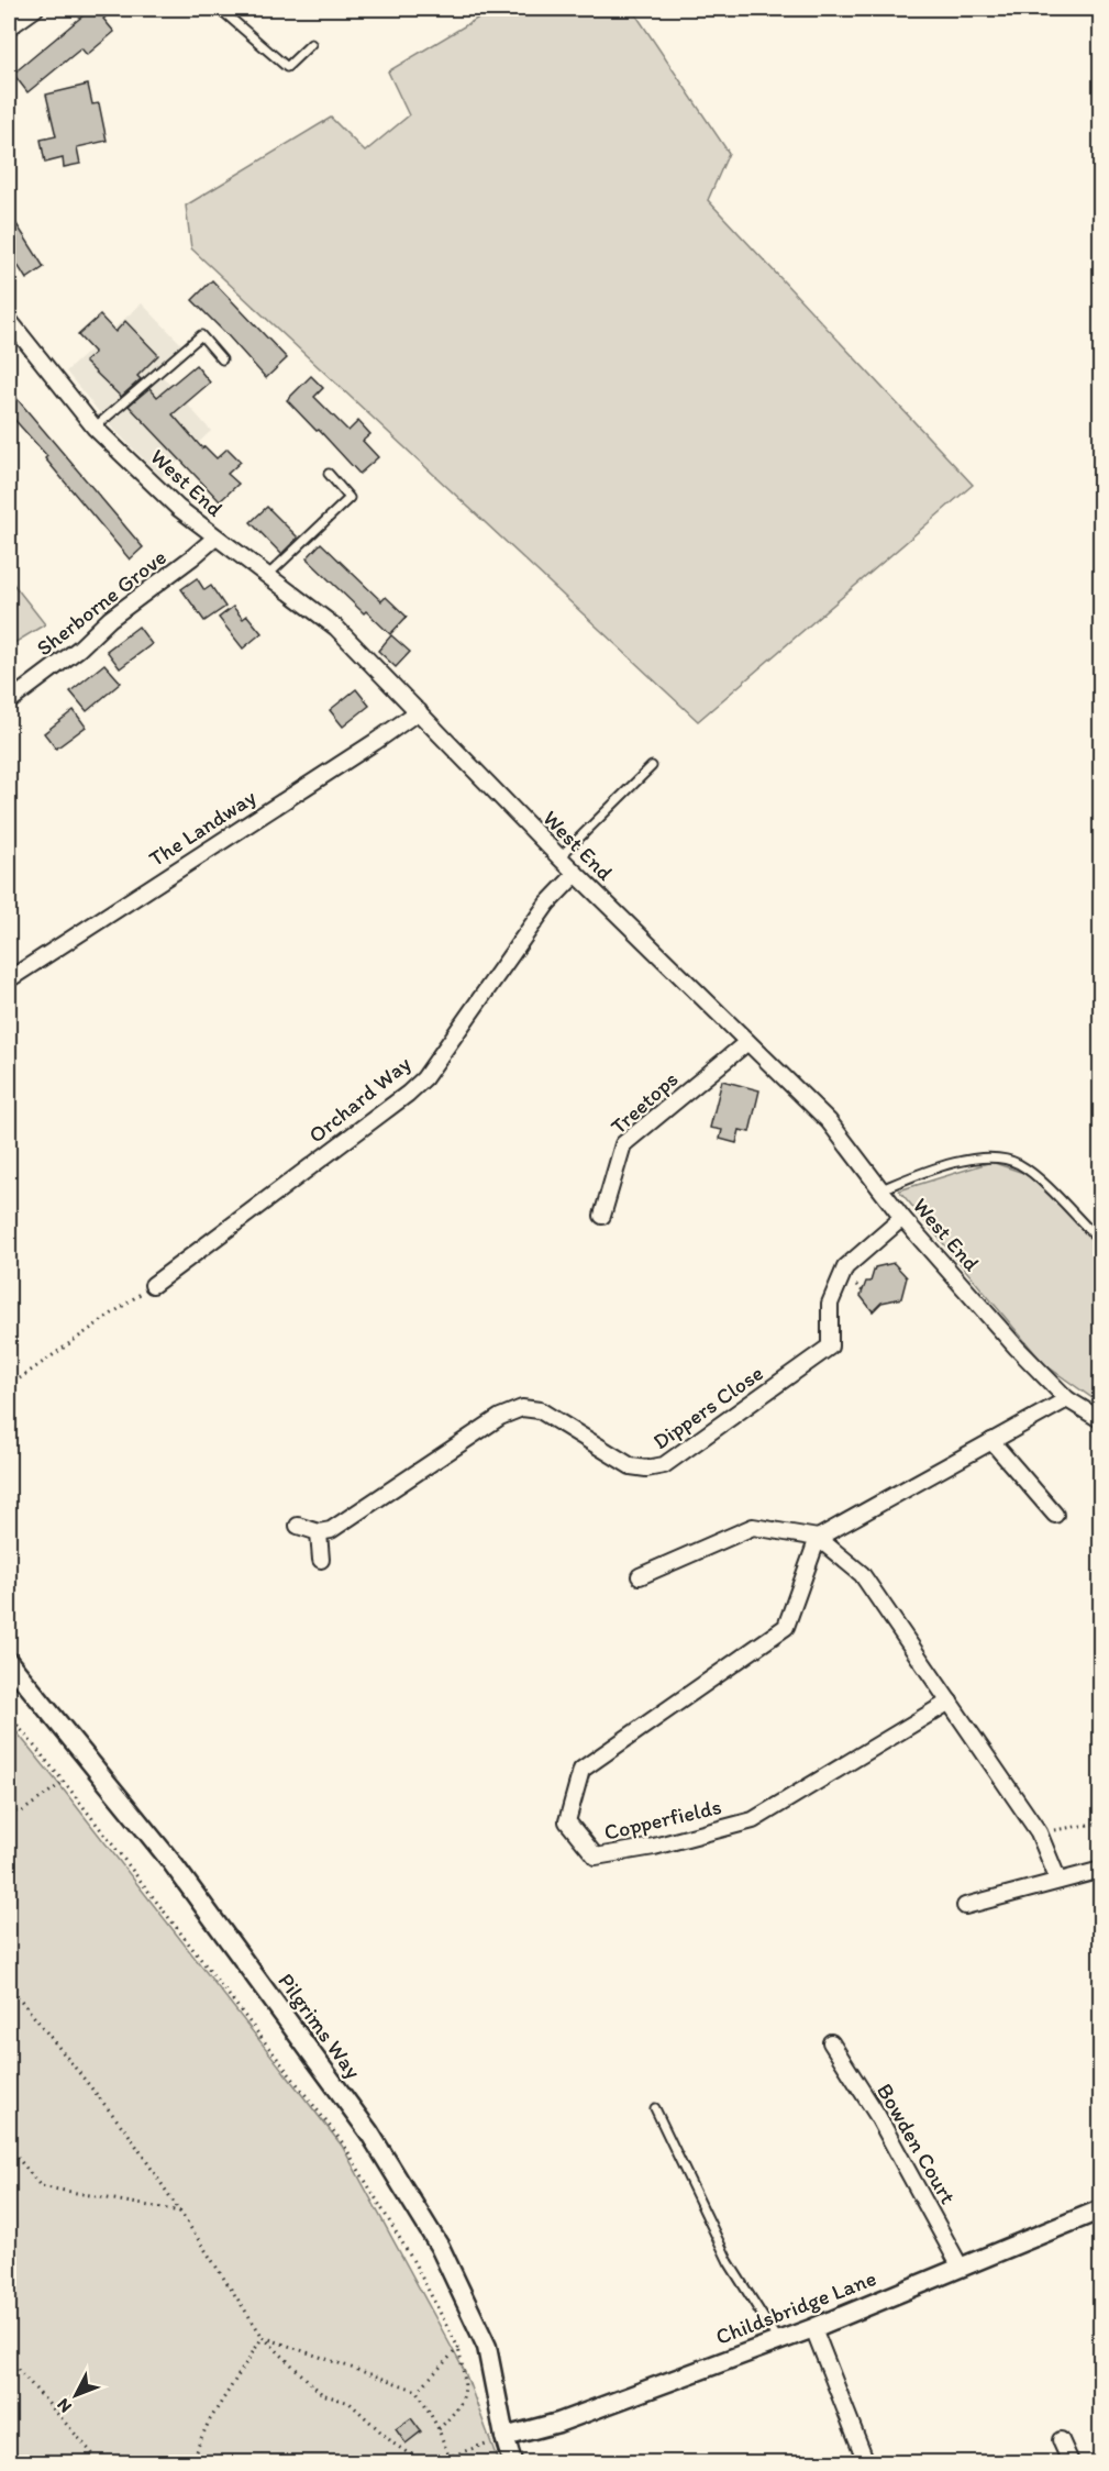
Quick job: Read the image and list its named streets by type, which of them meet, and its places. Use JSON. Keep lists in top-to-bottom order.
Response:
{
  "streets": {
    "street": [
      "West End",
      "Sherborne Grove",
      "The Landway",
      "Orchard Way",
      "Treetops",
      "Dippers Close",
      "Copperfields",
      "Pilgrims Way",
      "Bowden Court",
      "Childsbridge Lane"
    ]
  },
  "crossings": [
    ["West End", "Sherborne Grove"],
    ["West End", "The Landway"],
    ["West End", "Orchard Way"],
    ["West End", "Treetops"],
    ["West End", "Dippers Close"],
    ["Pilgrims Way", "Childsbridge Lane"],
    ["Bowden Court", "Childsbridge Lane"]
  ],
  "north": "bottom left"
}
